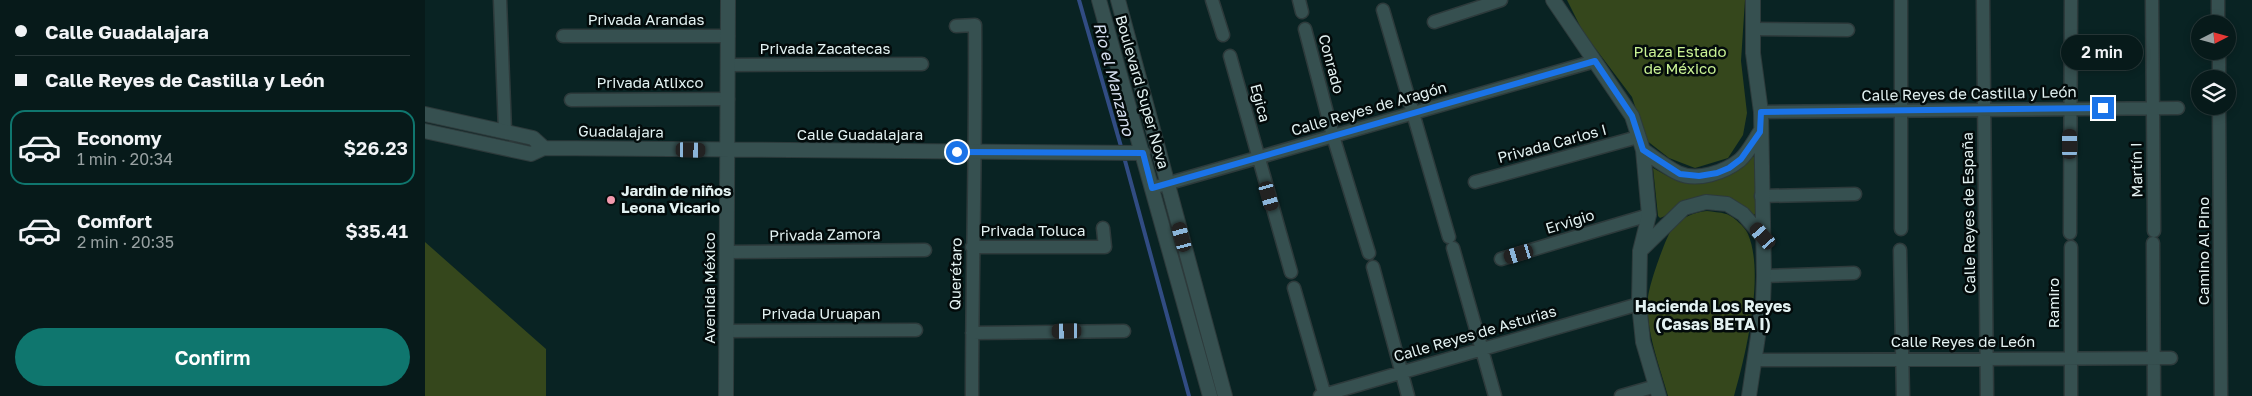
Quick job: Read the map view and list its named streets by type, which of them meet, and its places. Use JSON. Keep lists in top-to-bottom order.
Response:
{
  "streets": {
    "street": [
      "Privada Arandas",
      "Privada Zacatecas",
      "Conrado",
      "Privada Atlixco",
      "Boulevard Super Nova",
      "Calle Reyes de Castilla y León",
      "Egica",
      "Calle Reyes de Aragón",
      "Guadalajara",
      "Calle Guadalajara",
      "Privada Carlos I",
      "Martín I",
      "Calle Reyes de España",
      "Ervigio",
      "Privada Toluca",
      "Privada Zamora",
      "Camino Al Pino",
      "Querétaro",
      "Avenida México",
      "Ramiro",
      "Privada Uruapan",
      "Calle Reyes de Asturias",
      "Calle Reyes de León"
    ]
  },
  "crossings": [
    ["Privada Arandas", "Avenida México"],
    ["Privada Zacatecas", "Avenida México"],
    ["Conrado", "Calle Reyes de Aragón"],
    ["Privada Atlixco", "Avenida México"],
    ["Boulevard Super Nova", "Calle Reyes de Aragón"],
    ["Boulevard Super Nova", "Calle Guadalajara"],
    ["Calle Reyes de Castilla y León", "Martín I"],
    ["Calle Reyes de Castilla y León", "Calle Reyes de España"],
    ["Egica", "Calle Reyes de Aragón"],
    ["Guadalajara", "Calle Guadalajara"],
    ["Guadalajara", "Avenida México"],
    ["Calle Guadalajara", "Querétaro"],
    ["Calle Guadalajara", "Avenida México"],
    ["Martín I", "Calle Reyes de León"],
    ["Calle Reyes de España", "Calle Reyes de León"],
    ["Privada Toluca", "Querétaro"],
    ["Privada Zamora", "Avenida México"],
    ["Avenida México", "Privada Uruapan"],
    ["Ramiro", "Calle Reyes de León"]
  ],
  "districts": ["Hacienda Los Reyes (Casas BETA I)"],
  "water": ["Rio el Manzano"],
  "parks": ["Plaza Estado de México"],
  "places": ["Jardin de niños Leona Vicario"],
  "north": "right",
  "page": {
    "banner": ["Calle Guadalajara", "Calle Reyes de Castilla y León"],
    "bubble": "2 min",
    "list": [
      {
        "name": "Economy",
        "note": "1 min · 20:34",
        "value": "$26.23"
      },
      {
        "name": "Comfort",
        "note": "2 min · 20:35",
        "value": "$35.41"
      }
    ],
    "buttons": "Confirm"
  }
}
